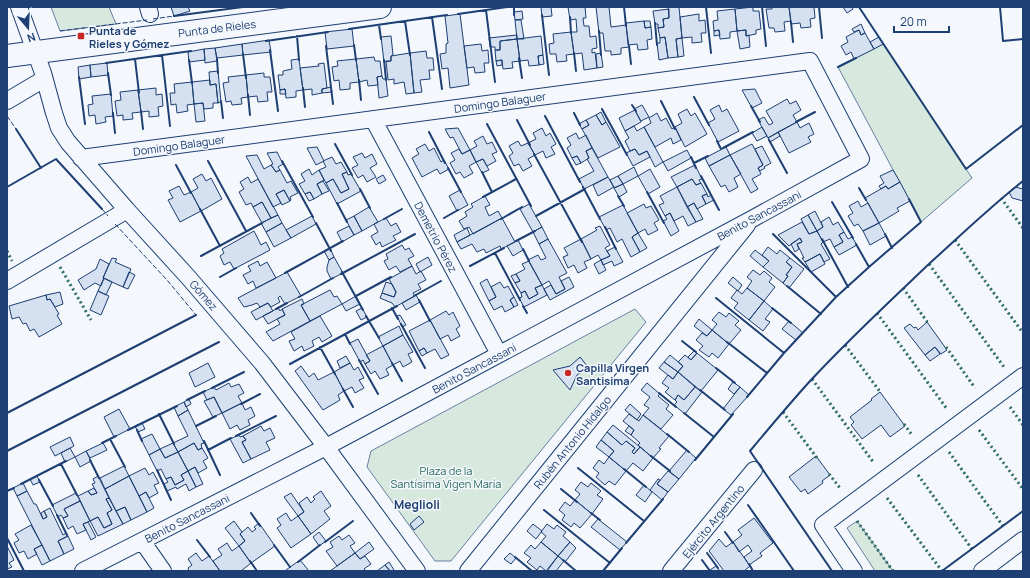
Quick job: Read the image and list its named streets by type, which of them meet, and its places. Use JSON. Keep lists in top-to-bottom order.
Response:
{
  "streets": {
    "street": [
      "Punta de Rieles",
      "Domingo Balaguer",
      "Benito Sancassani",
      "Demetrio Pérez",
      "Gómez",
      "Rubén Antonio Hidalgo",
      "Ejército Argentino"
    ]
  },
  "crossings": [
    ["Punta de Rieles", "Gómez"],
    ["Domingo Balaguer", "Benito Sancassani"],
    ["Domingo Balaguer", "Demetrio Pérez"],
    ["Domingo Balaguer", "Gómez"],
    ["Benito Sancassani", "Demetrio Pérez"],
    ["Benito Sancassani", "Gómez"],
    ["Benito Sancassani", "Rubén Antonio Hidalgo"]
  ],
  "districts": ["Meglioli"],
  "parks": ["Plaza de la Santísima Vigen María"],
  "places": {
    "transit": ["Punta de Rieles y Gómez"],
    "other": ["Capilla Virgen Santisima"]
  },
  "scale_bar": "20 m",
  "north": "bottom"
}
